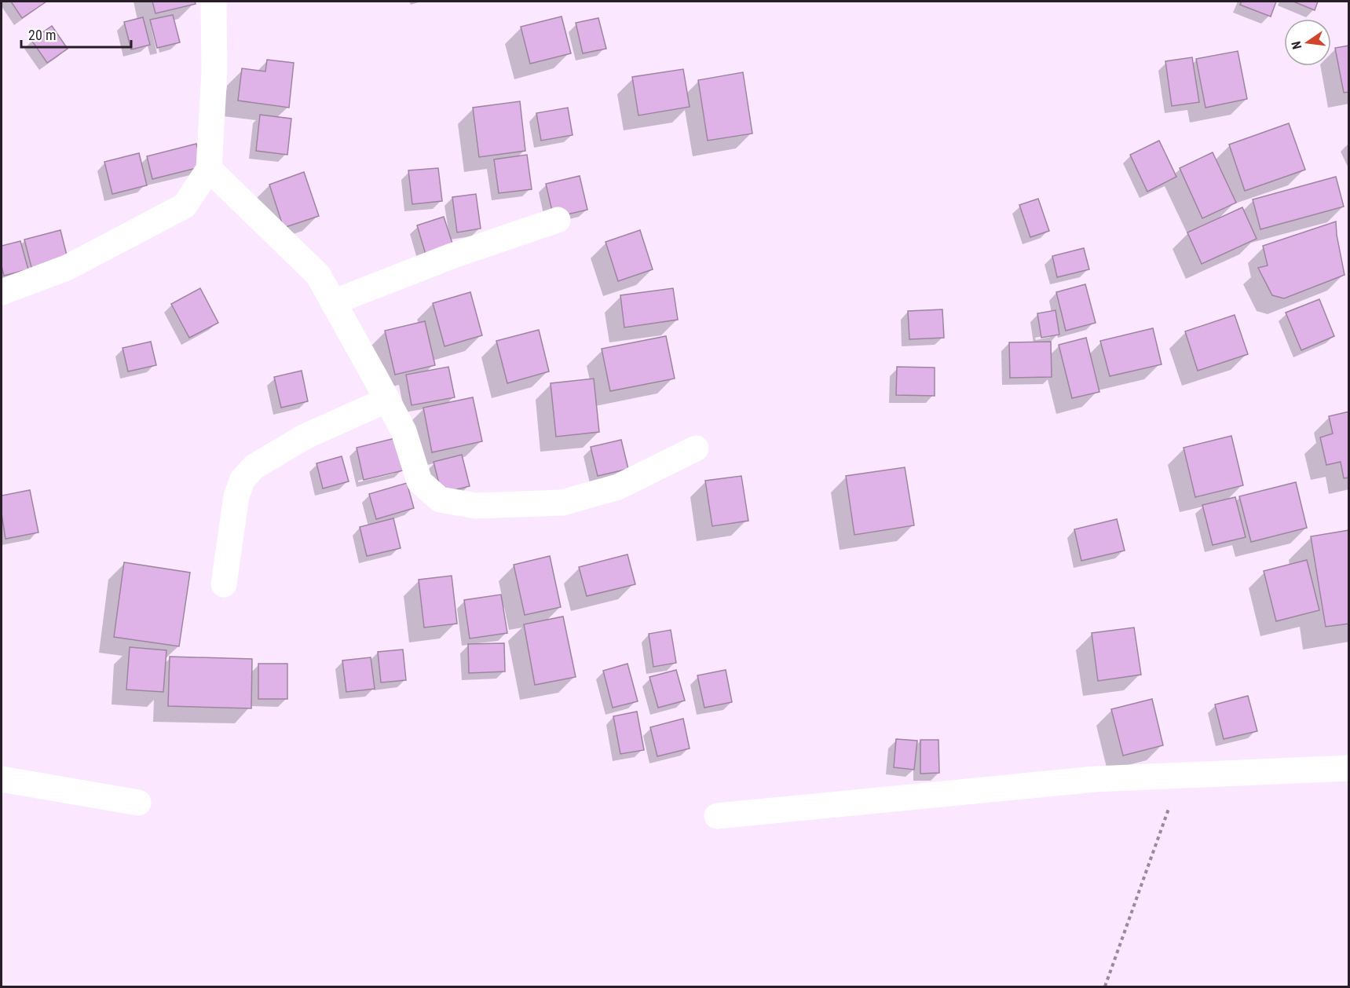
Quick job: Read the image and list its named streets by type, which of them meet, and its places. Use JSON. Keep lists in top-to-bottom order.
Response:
{
  "scale_bar": "20 m",
  "north": "left"
}
